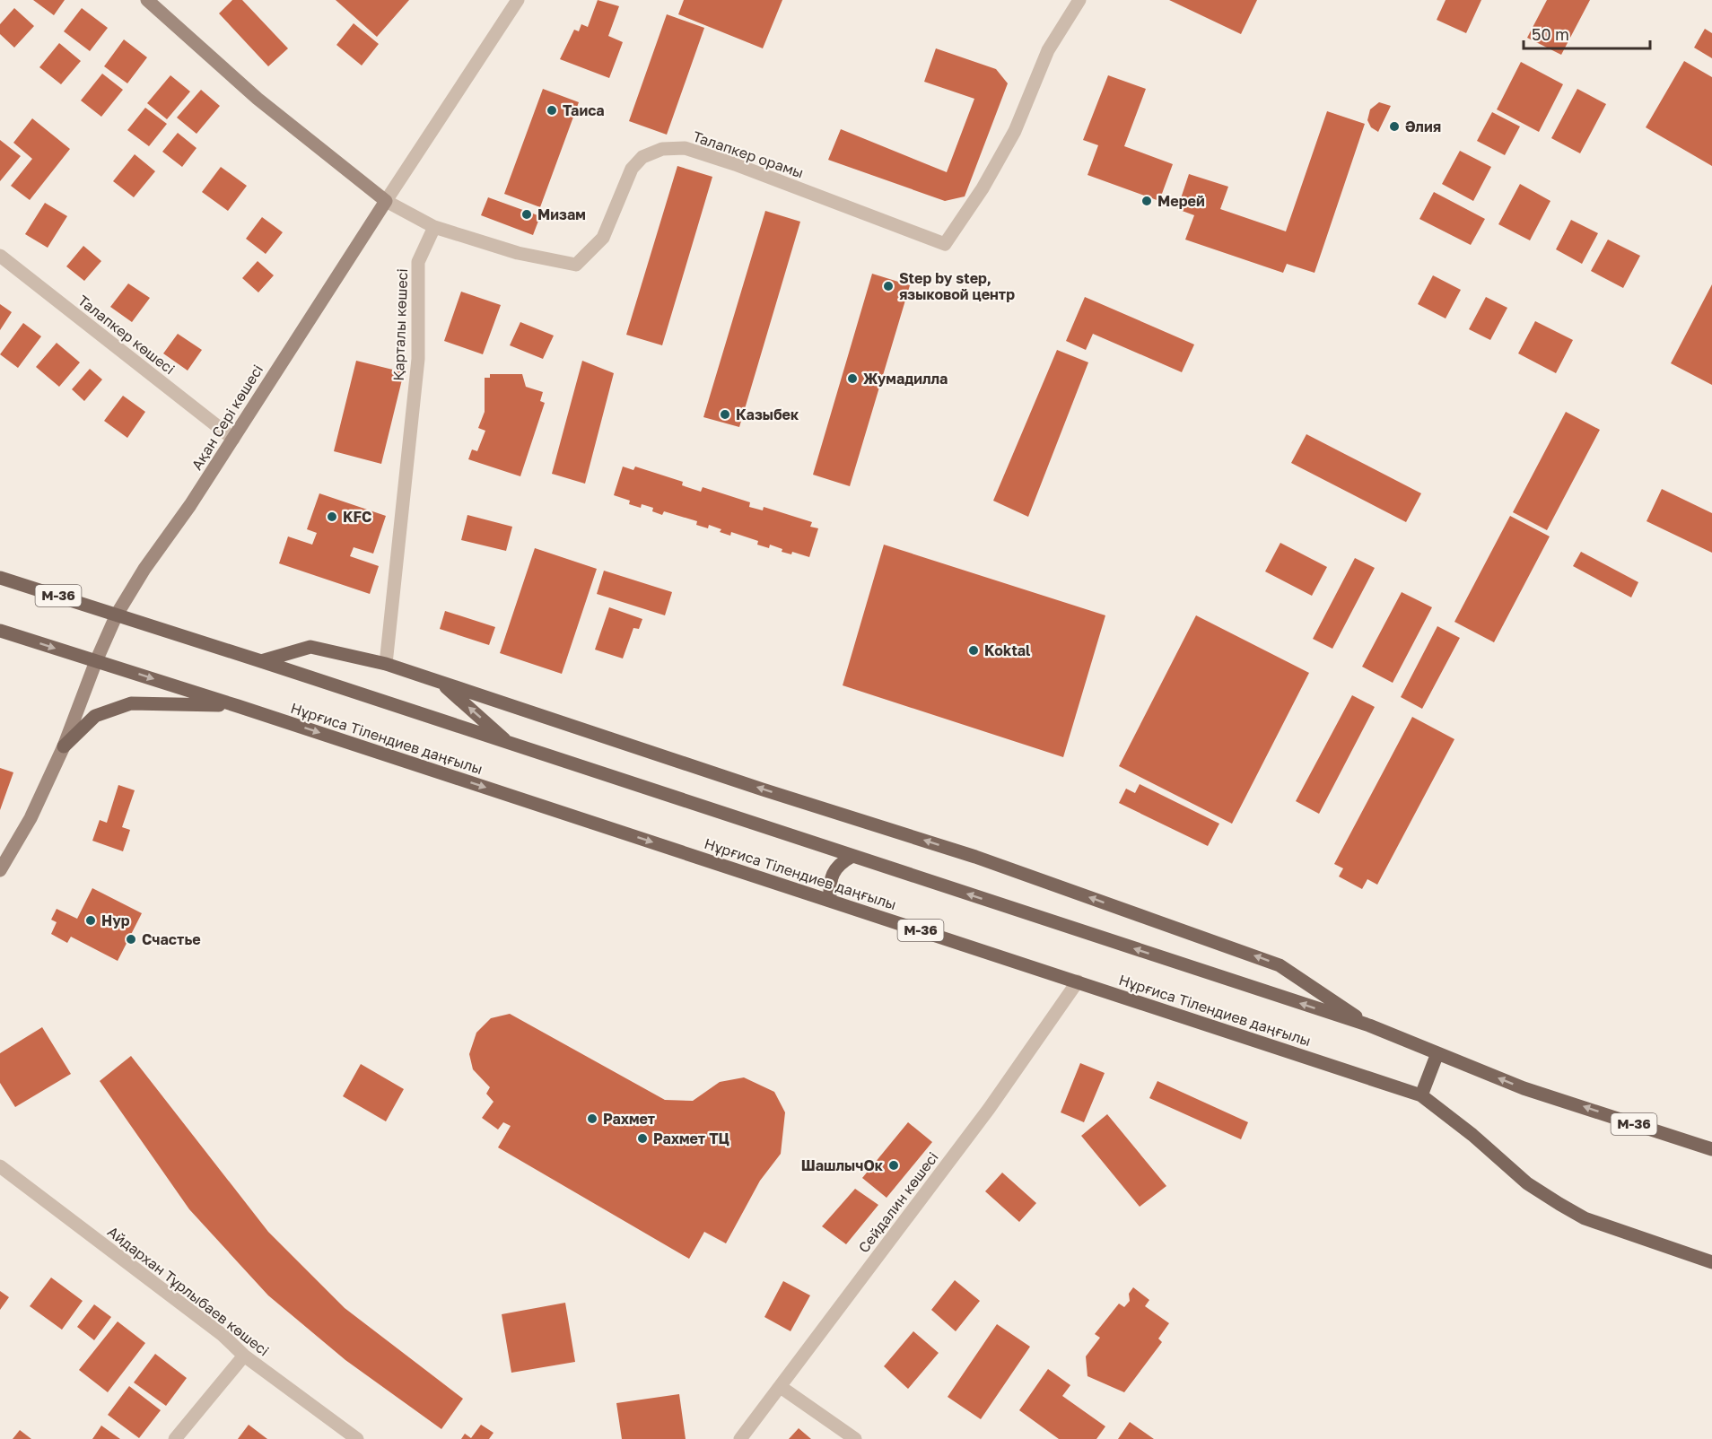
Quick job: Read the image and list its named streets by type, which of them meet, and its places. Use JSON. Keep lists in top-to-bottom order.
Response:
{
  "streets": {
    "main road": ["M-36", "Нұрғиса Тілендиев даңғылы"],
    "street": [
      "Талапкер орамы",
      "Қарталы көшесі",
      "Талапкер көшесі",
      "Ақан Сері көшесі",
      "Сейдалин көшесі",
      "Айдархан Тұрлыбаев көшесі"
    ]
  },
  "crossings": [
    ["Талапкер орамы", "Қарталы көшесі"],
    ["Талапкер көшесі", "Ақан Сері көшесі"],
    ["Ақан Сері көшесі", "M-36"],
    ["Ақан Сері көшесі", "Нұрғиса Тілендиев даңғылы"],
    ["Нұрғиса Тілендиев даңғылы", "Сейдалин көшесі"]
  ],
  "places": [
    "Таиса",
    "Әлия",
    "Мерей",
    "Мизам",
    "Step by step, языковой центр",
    "Жумадилла",
    "Казыбек",
    "KFC",
    "Koktal",
    "Нур",
    "Счастье",
    "Рахмет",
    "Рахмет ТЦ",
    "ШашлычОк"
  ],
  "scale_bar": "50 m"
}
